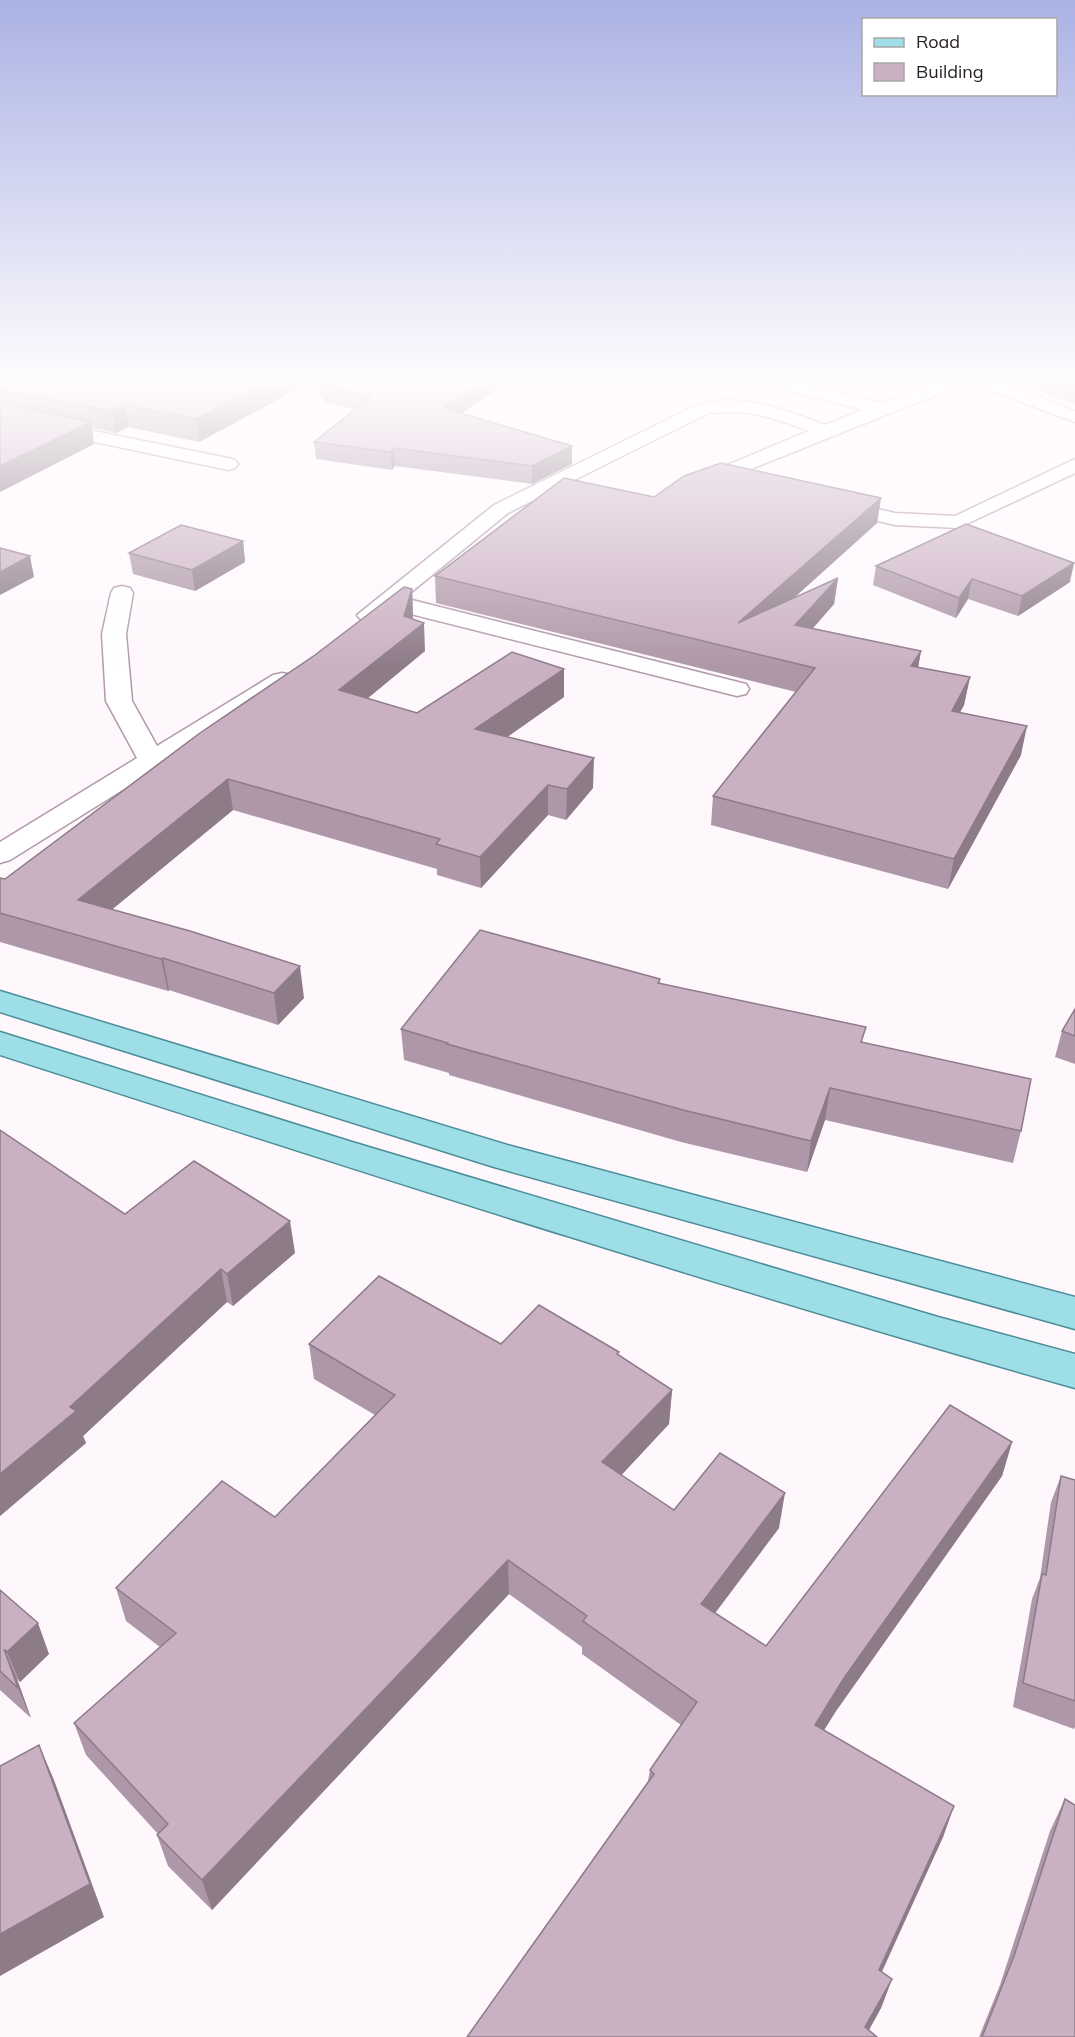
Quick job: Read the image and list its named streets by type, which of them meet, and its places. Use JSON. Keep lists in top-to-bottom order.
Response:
{
  "legend": ["Road", "Building"]
}
